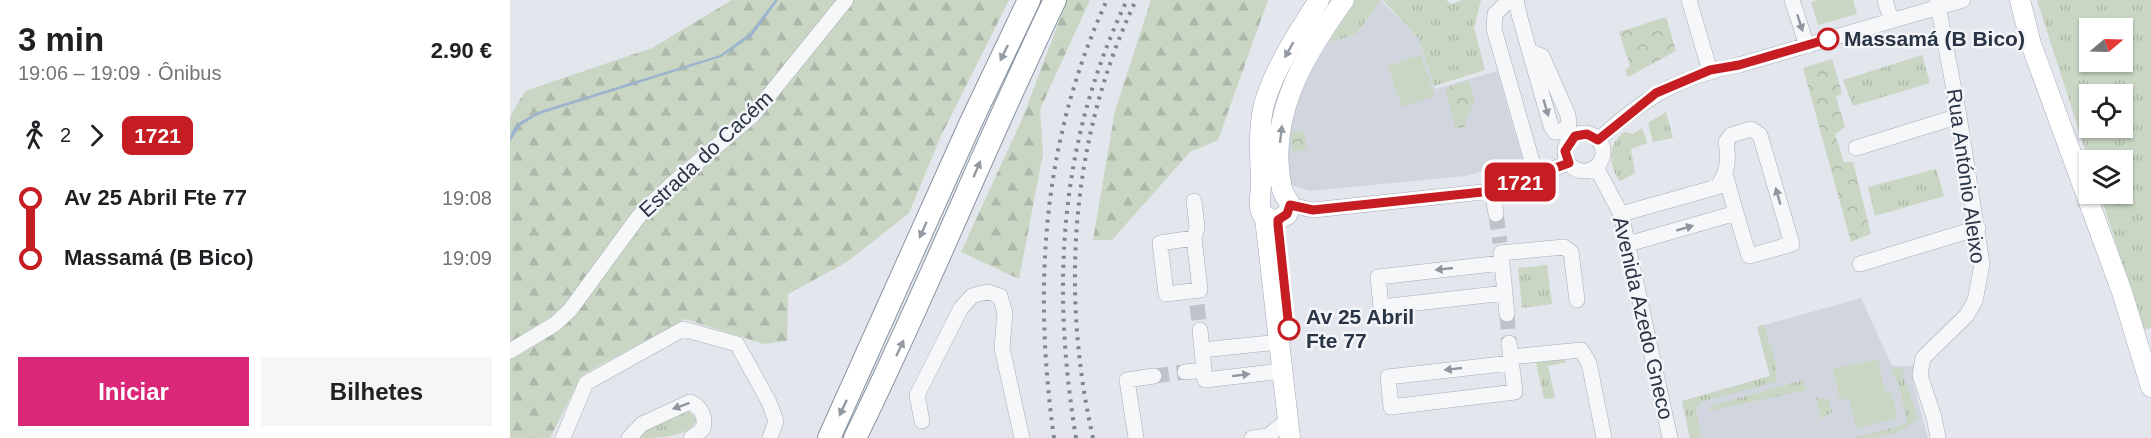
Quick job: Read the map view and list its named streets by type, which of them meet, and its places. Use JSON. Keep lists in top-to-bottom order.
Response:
{
  "streets": {
    "street": ["Estrada do Cacém", "Rua António Aleixo", "Avenida Azedo Gneco"]
  },
  "places": ["Massamá (B Bico)", "Av 25 Abril Fte 77"],
  "lines": ["bus line 1721"],
  "north": "right",
  "page": {
    "heading": ["3 min", "19:06 – 19:09 · Ônibus", "2.90 €"],
    "on_map": "1721",
    "legs": ["2", "1721"],
    "list": [
      {
        "name": "Av 25 Abril Fte 77",
        "value": "19:08"
      },
      {
        "name": "Massamá (B Bico)",
        "value": "19:09"
      }
    ],
    "buttons": ["Iniciar", "Bilhetes"]
  }
}
